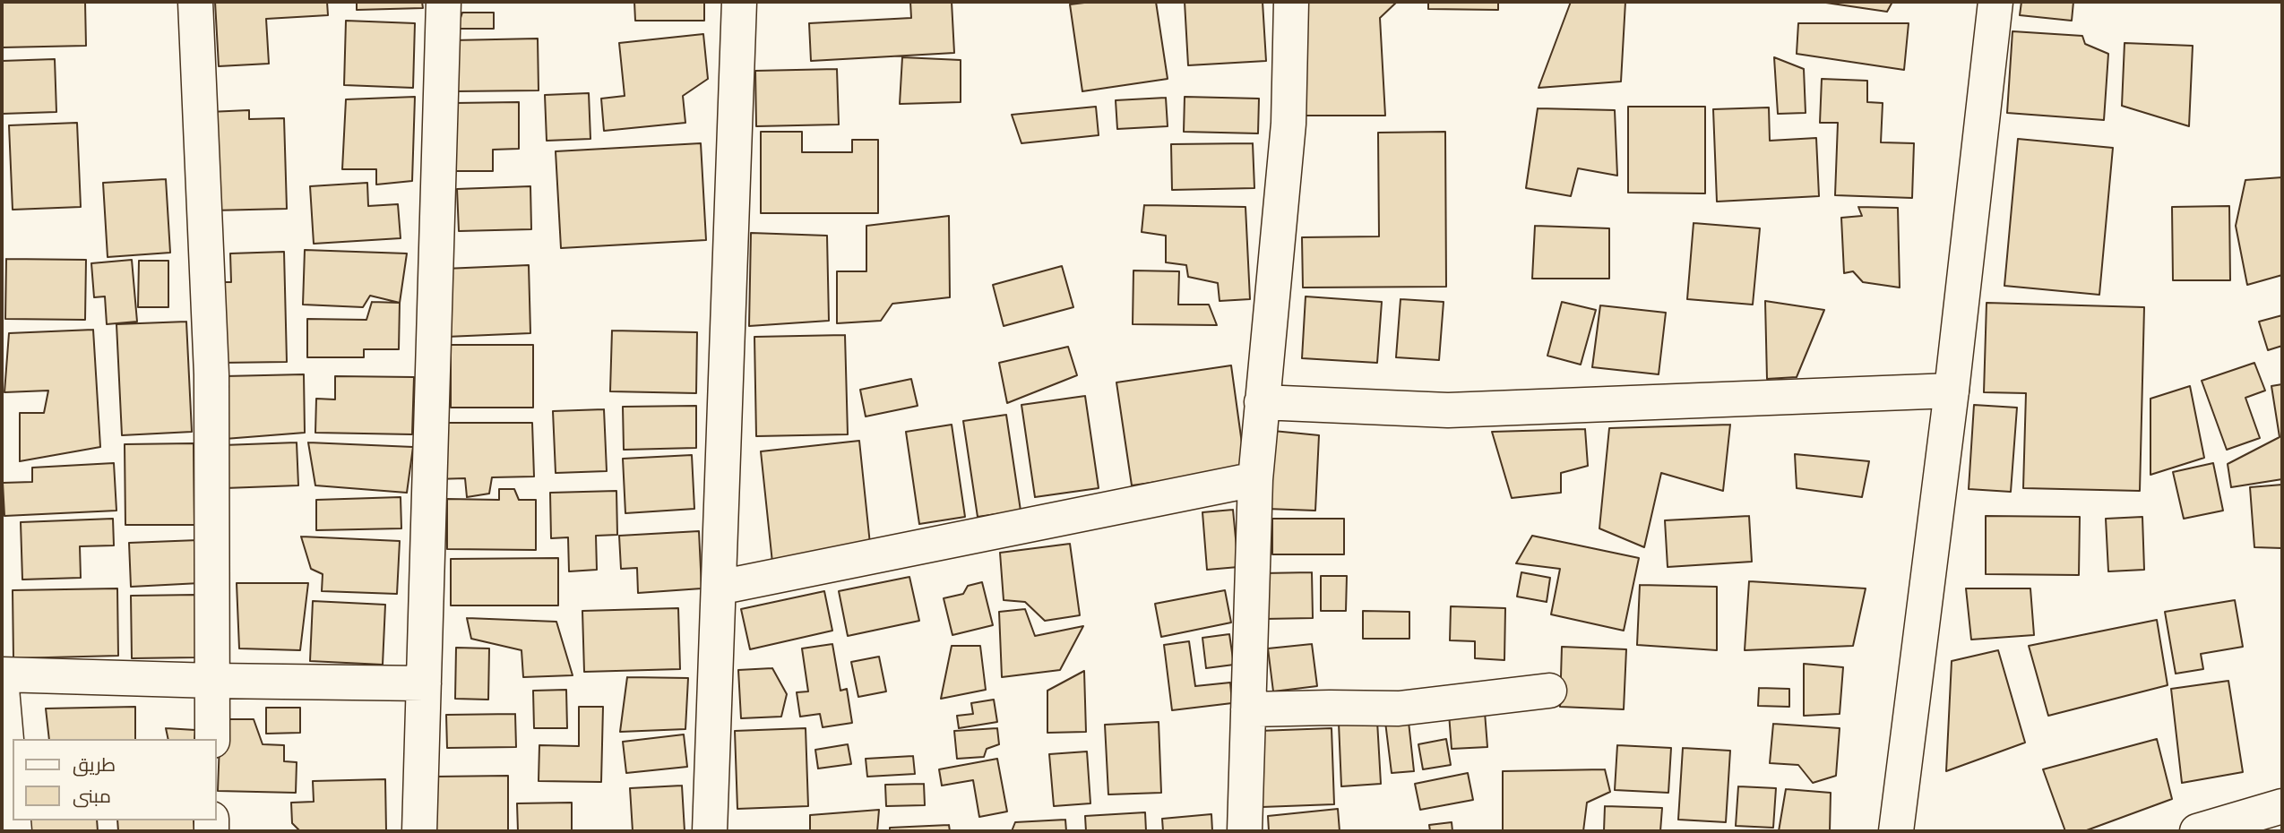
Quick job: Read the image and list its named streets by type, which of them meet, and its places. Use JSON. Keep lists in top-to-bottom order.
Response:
{
  "legend": ["طريق", "مبنى"]
}
